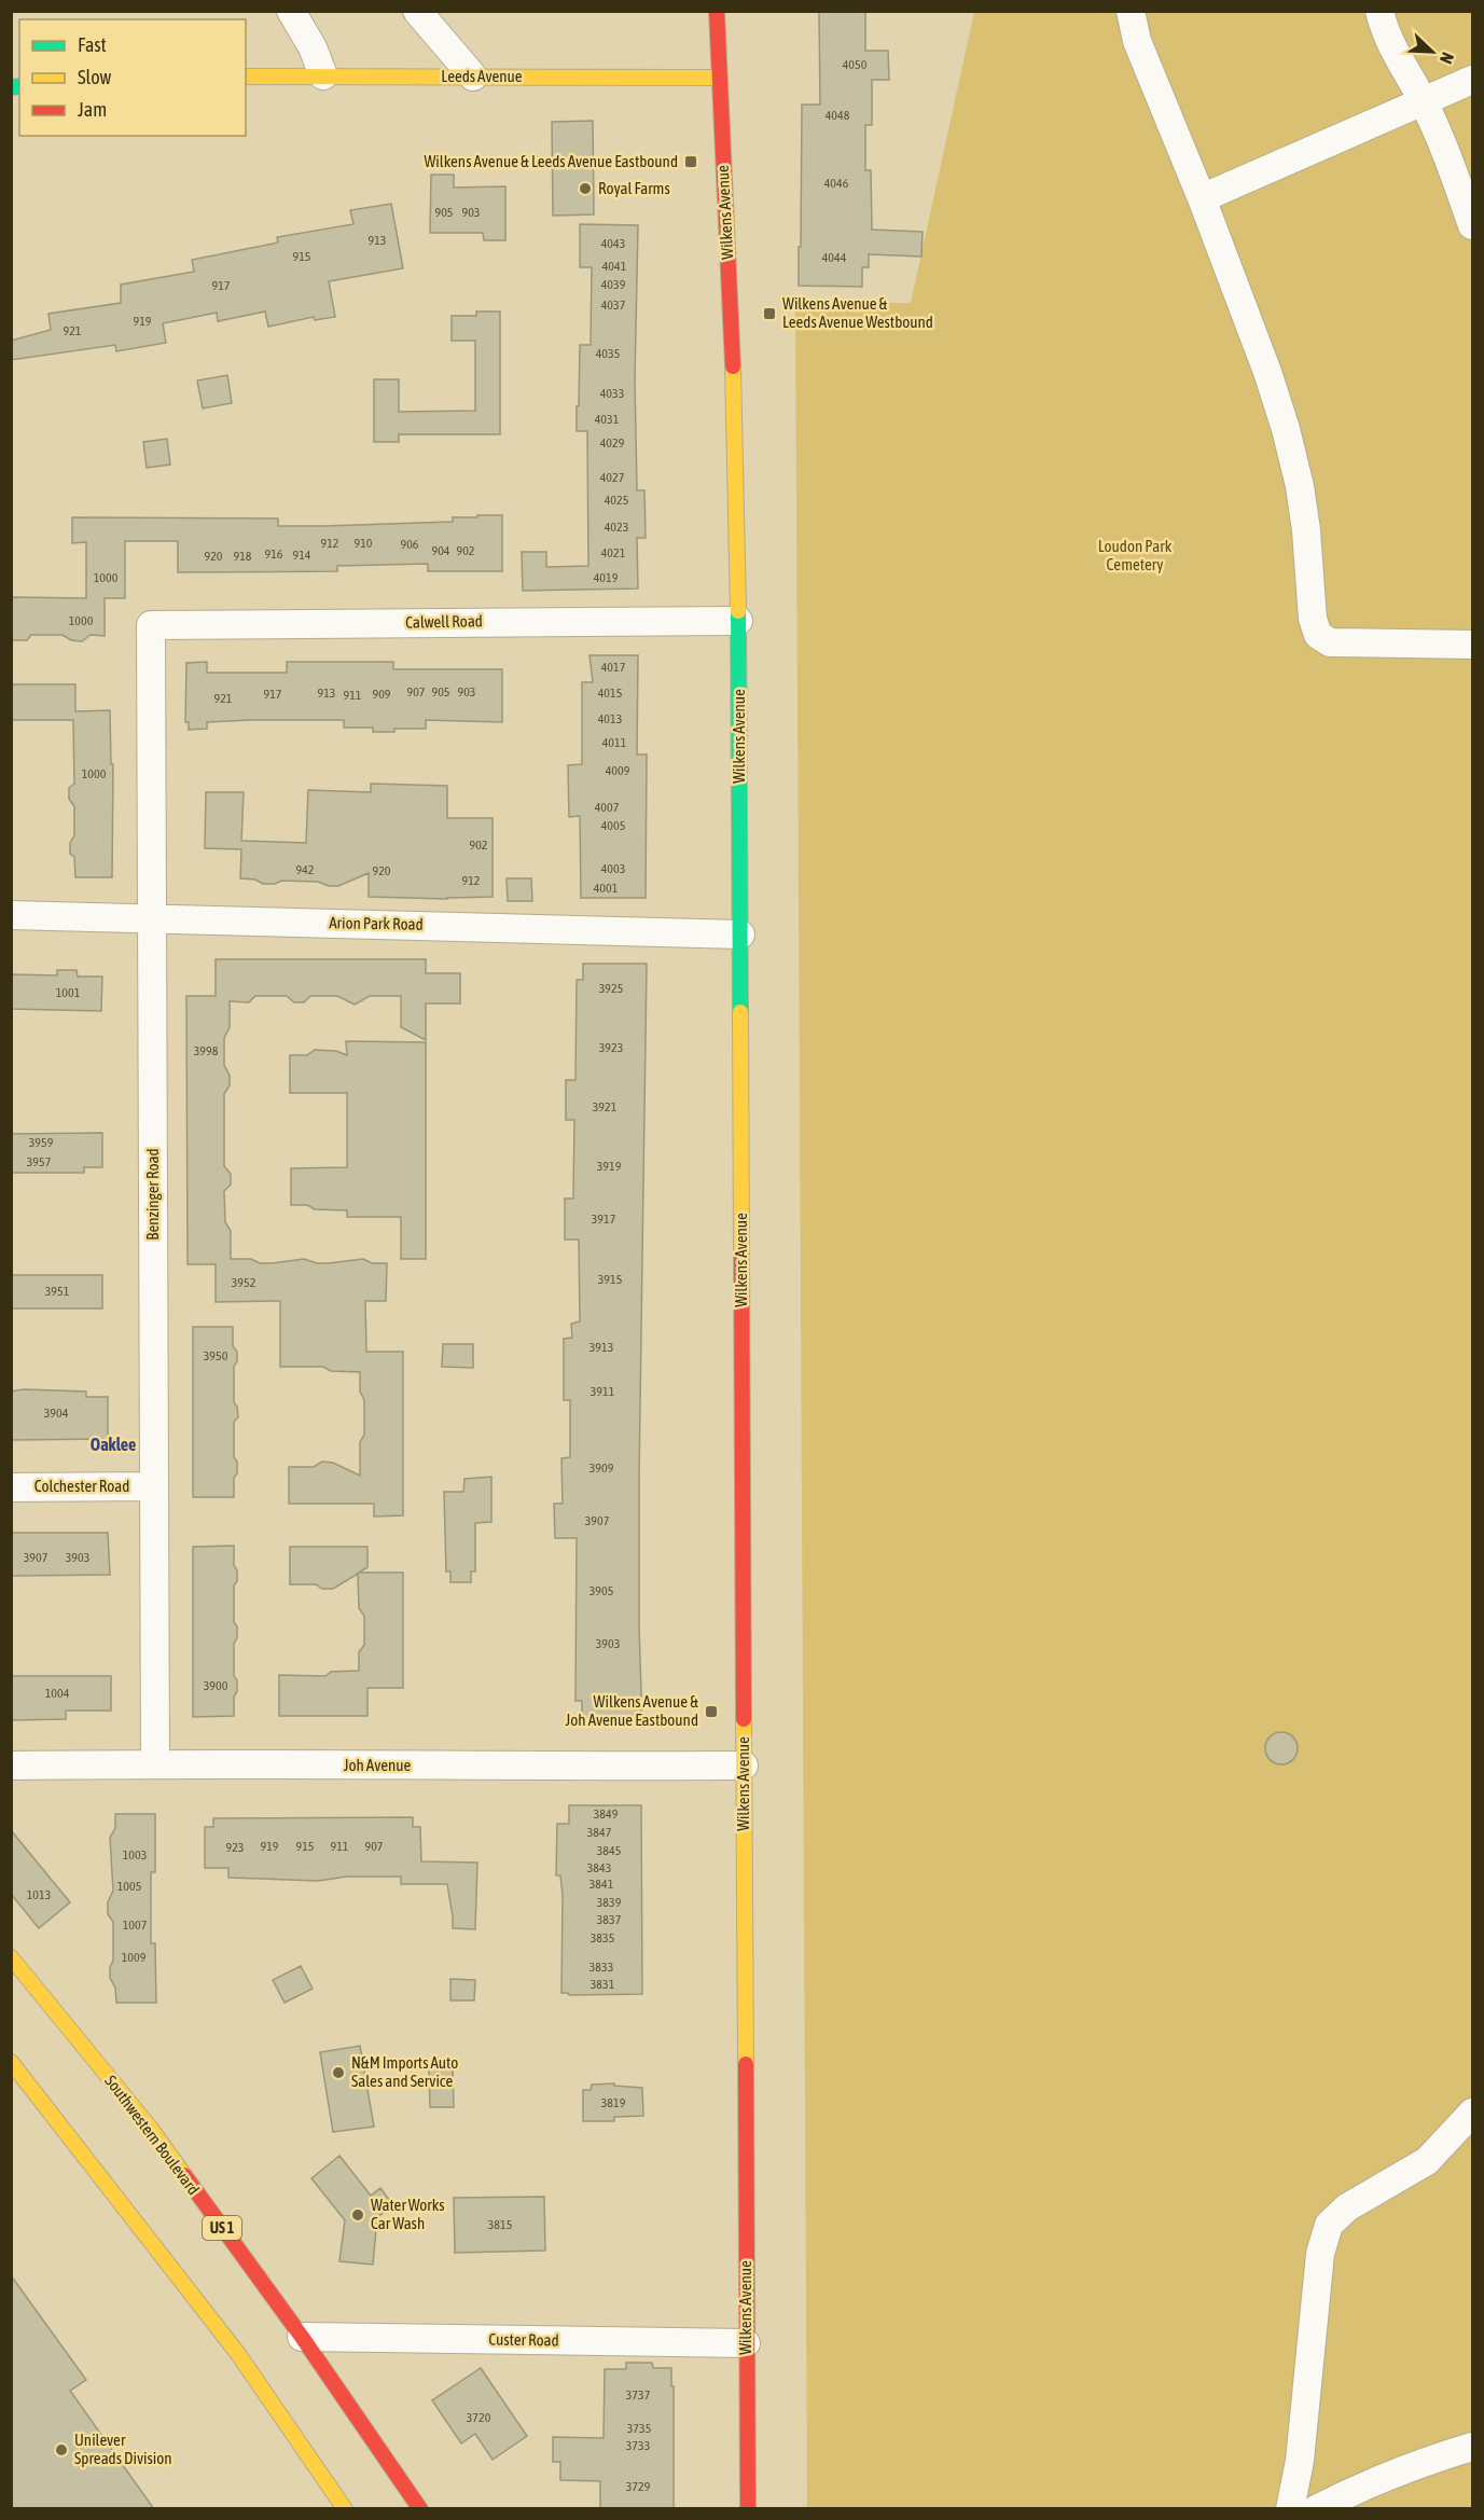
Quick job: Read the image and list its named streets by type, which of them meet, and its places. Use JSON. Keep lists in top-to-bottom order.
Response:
{
  "streets": {
    "main road": [
      "Leeds Avenue",
      "Wilkens Avenue",
      "Southwestern Boulevard",
      "US 1"
    ],
    "street": [
      "Calwell Road",
      "Arion Park Road",
      "Benzinger Road",
      "Colchester Road",
      "Joh Avenue",
      "Custer Road"
    ]
  },
  "crossings": [
    ["Leeds Avenue", "Wilkens Avenue"],
    ["Wilkens Avenue", "Calwell Road"],
    ["Wilkens Avenue", "Arion Park Road"],
    ["Wilkens Avenue", "Joh Avenue"],
    ["Wilkens Avenue", "Custer Road"],
    ["Calwell Road", "Benzinger Road"],
    ["Arion Park Road", "Benzinger Road"],
    ["Benzinger Road", "Colchester Road"],
    ["Benzinger Road", "Joh Avenue"],
    ["Southwestern Boulevard", "Custer Road"]
  ],
  "districts": ["Oaklee"],
  "parks": ["Loudon Park Cemetery"],
  "places": {
    "transit": ["Wilkens Avenue & Leeds Avenue Eastbound", "Wilkens Avenue & Leeds Avenue Westbound", "Wilkens Avenue & Joh Avenue Eastbound"],
    "other": [
      "Royal Farms",
      "N&M Imports Auto Sales and Service",
      "Water Works Car Wash",
      "Unilever Spreads Division"
    ]
  },
  "house_numbers": [
    "4050",
    "4048",
    "4046",
    "905",
    "903",
    "913",
    "4043",
    "915",
    "4044",
    "4041",
    "4039",
    "917",
    "4037",
    "919",
    "921",
    "4035",
    "4033",
    "4031",
    "4029",
    "4027",
    "4025",
    "4023",
    "912",
    "910",
    "906",
    "904",
    "902",
    "4021",
    "916",
    "914",
    "920",
    "918",
    "1000",
    "4019",
    "1000",
    "4017",
    "907",
    "905",
    "903",
    "913",
    "4015",
    "917",
    "909",
    "911",
    "921",
    "4013",
    "4011",
    "4009",
    "1000",
    "4007",
    "4005",
    "902",
    "4003",
    "942",
    "920",
    "912",
    "4001",
    "3925",
    "1001",
    "3923",
    "3998",
    "3921",
    "3959",
    "3957",
    "3919",
    "3917",
    "3915",
    "3952",
    "3951",
    "3913",
    "3950",
    "3911",
    "3904",
    "3909",
    "3907",
    "3907",
    "3903",
    "3905",
    "3903",
    "3900",
    "1004",
    "3849",
    "3847",
    "919",
    "915",
    "911",
    "907",
    "923",
    "3845",
    "1003",
    "3843",
    "3841",
    "1005",
    "1013",
    "3839",
    "3837",
    "1007",
    "3835",
    "1009",
    "3833",
    "3831",
    "3819",
    "3815",
    "3737",
    "3720",
    "3735",
    "3733",
    "3729"
  ],
  "legend": ["Fast", "Slow", "Jam"],
  "north": "bottom right"
}
